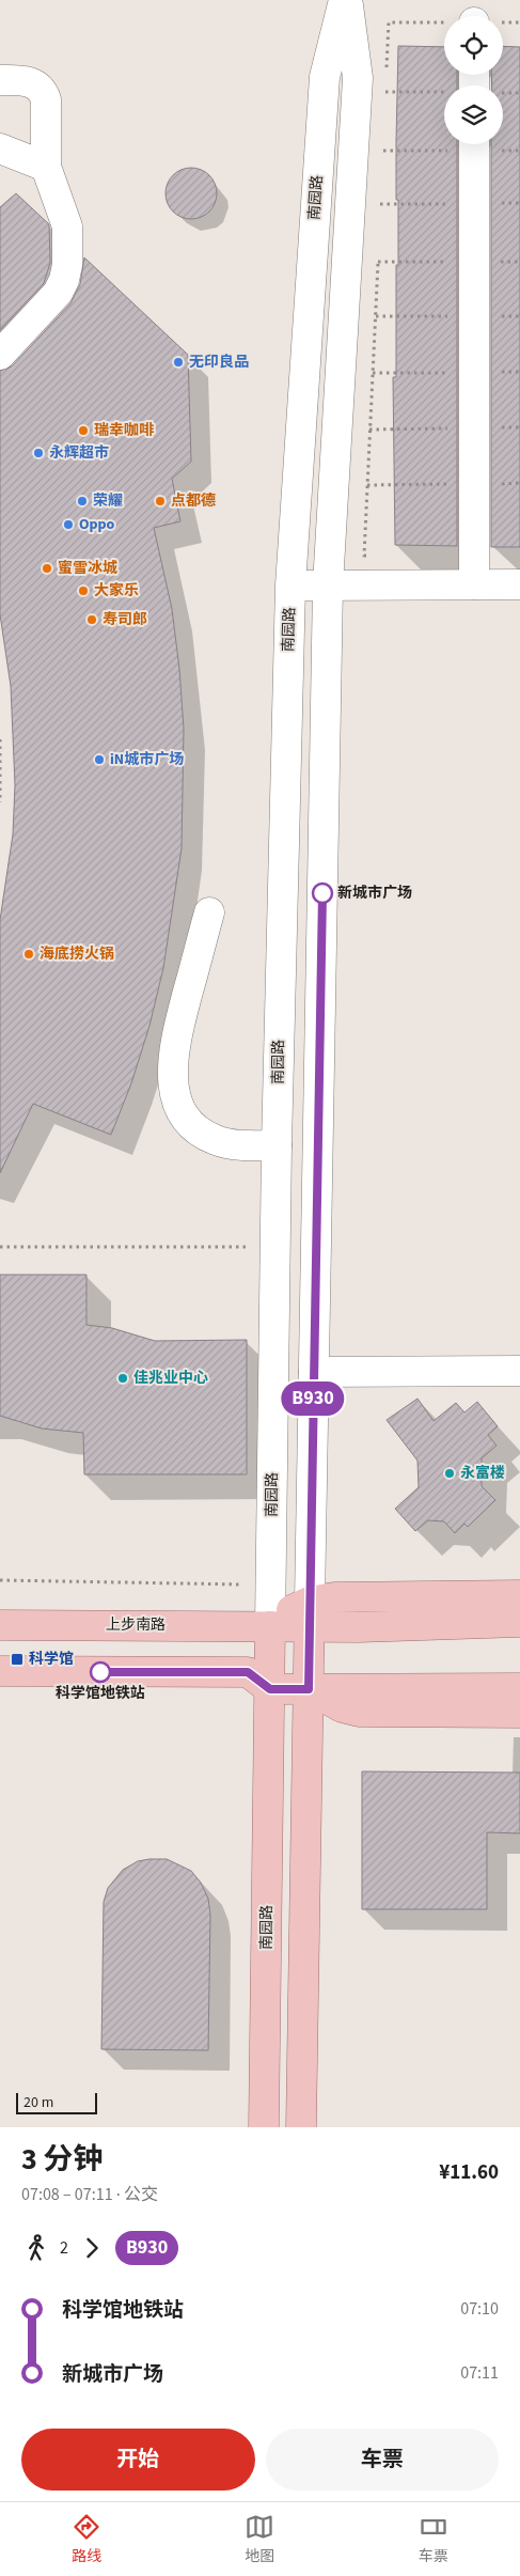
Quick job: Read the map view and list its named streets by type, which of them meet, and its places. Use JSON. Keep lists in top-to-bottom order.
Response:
{
  "streets": {
    "main road": ["南园路", "上步南路"]
  },
  "crossings": [
    ["南园路", "上步南路"]
  ],
  "places": {
    "other": [
      "无印良品",
      "瑞幸咖啡",
      "永辉超市",
      "荣耀",
      "点都德",
      "Oppo",
      "蜜雪冰城",
      "大家乐",
      "寿司郎",
      "iN城市广场",
      "新城市广场",
      "海底捞火锅",
      "佳兆业中心",
      "永富楼",
      "科学馆地铁站"
    ],
    "transit": ["科学馆"]
  },
  "lines": ["bus line B930"],
  "scale_bar": "20 m",
  "page": {
    "on_map": "B930",
    "scale": "20 m",
    "heading": ["3 分钟", "07:08 – 07:11 · 公交", "¥11.60"],
    "legs": ["2", "B930"],
    "list": [
      {
        "name": "科学馆地铁站",
        "value": "07:10"
      },
      {
        "name": "新城市广场",
        "value": "07:11"
      }
    ],
    "buttons": ["开始", "车票"],
    "tabs": ["路线", "地图", "车票"]
  }
}
